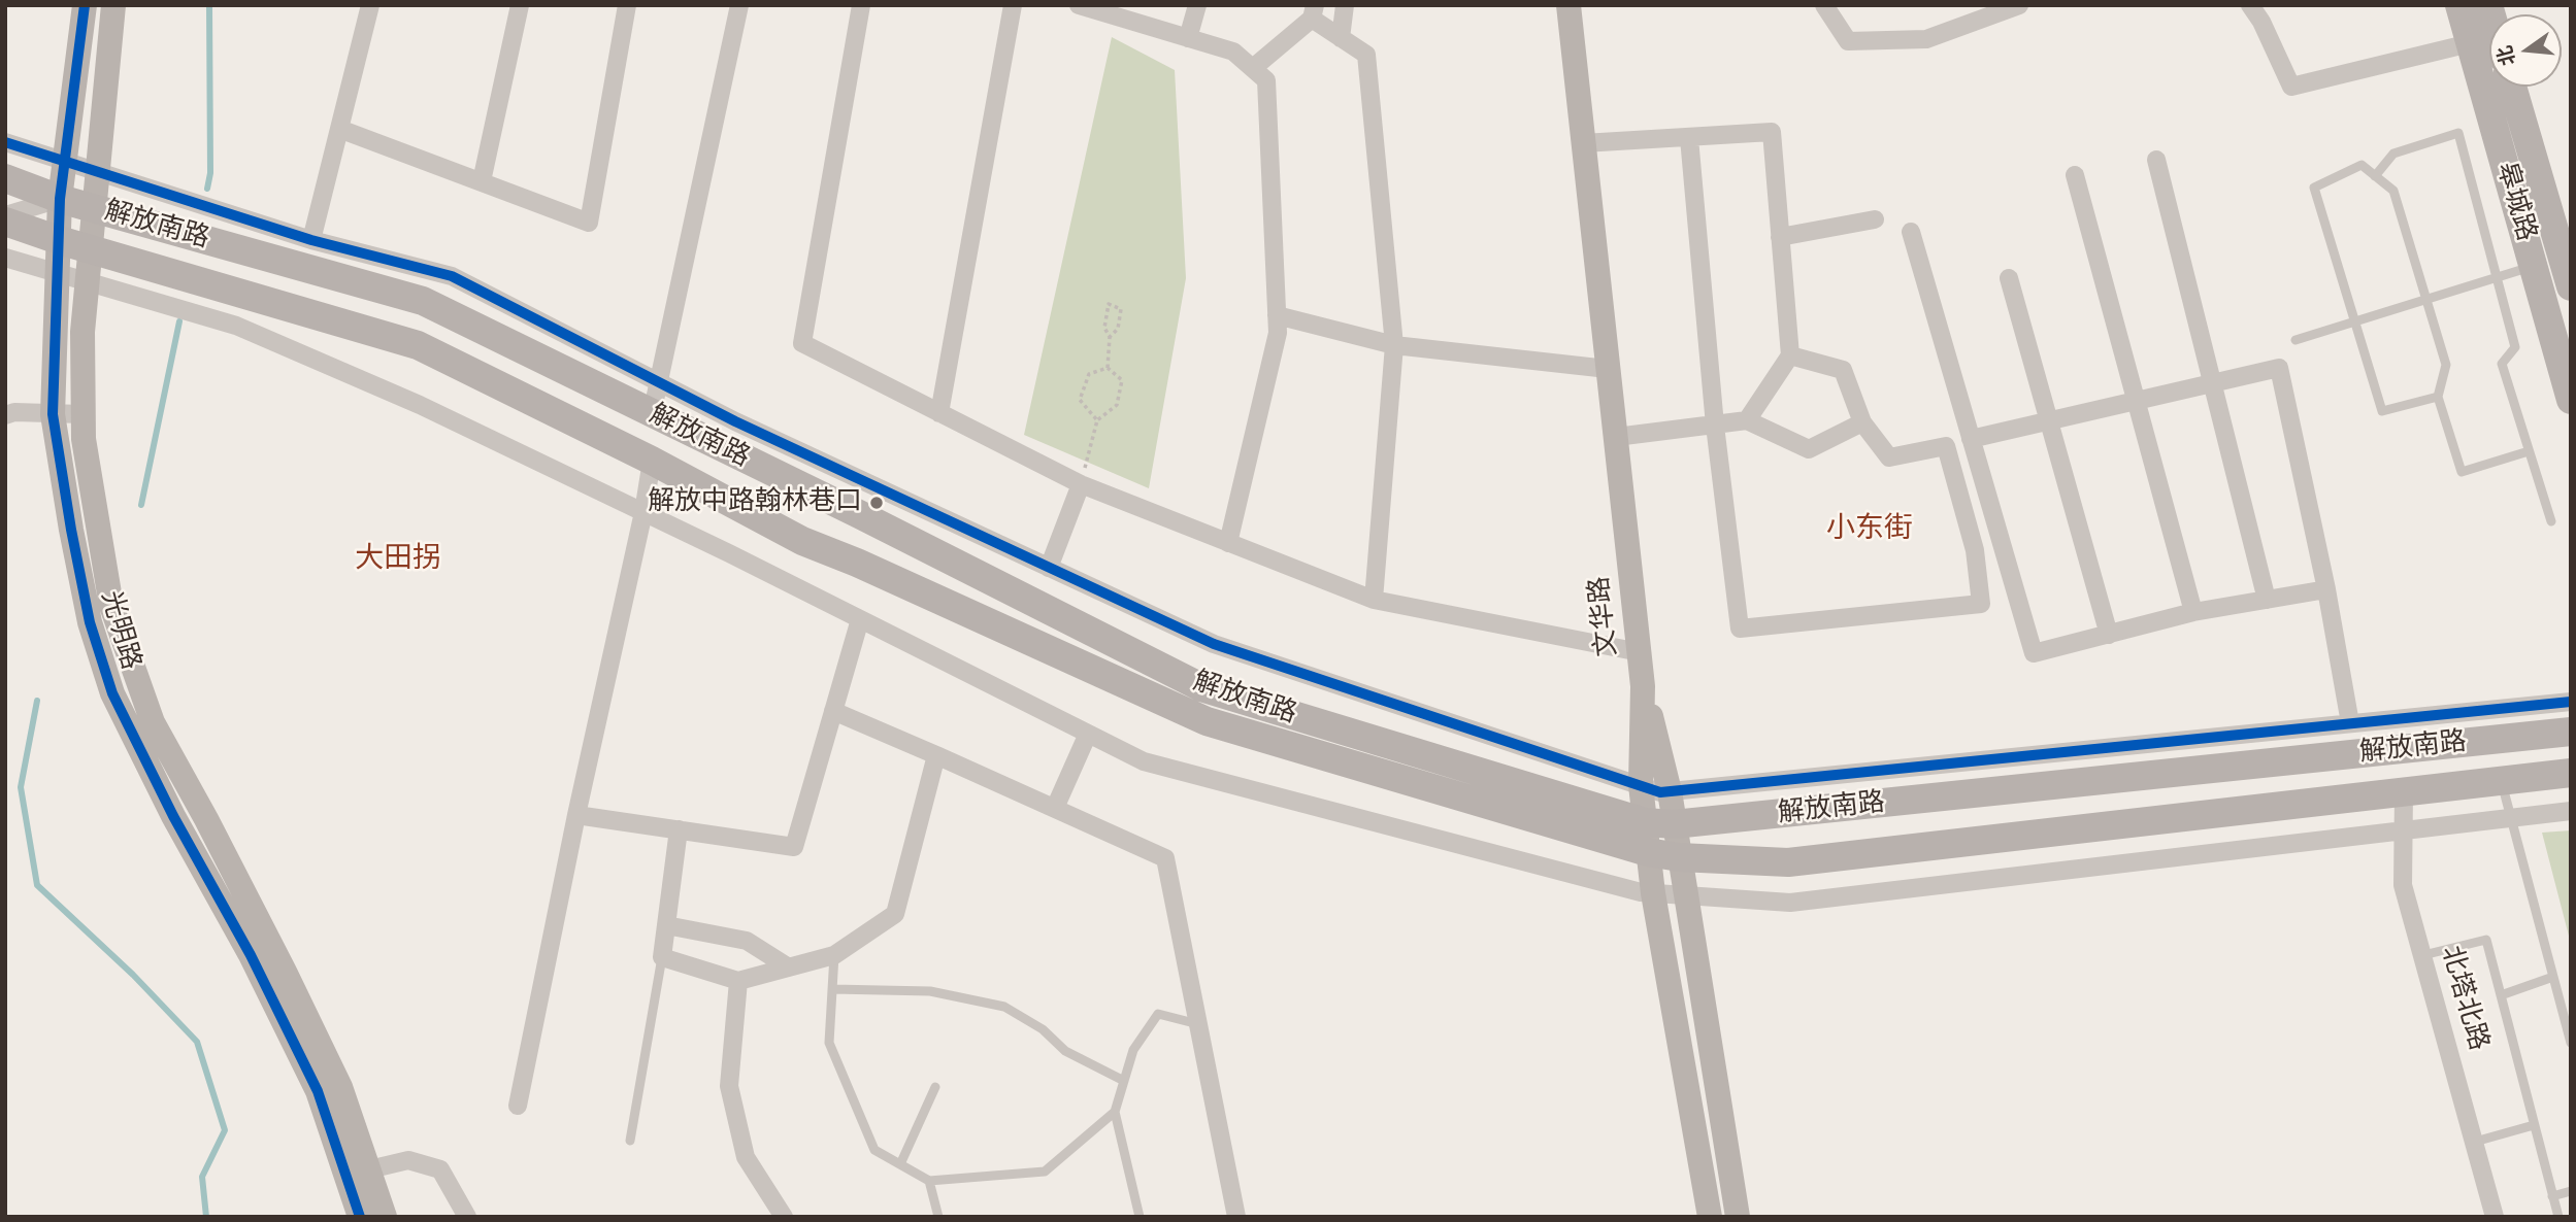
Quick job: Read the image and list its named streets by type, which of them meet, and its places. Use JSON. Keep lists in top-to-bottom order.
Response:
{
  "streets": {
    "main road": ["皋城路", "解放南路"],
    "street": ["文华路", "光明路", "北塔北路"]
  },
  "crossings": [
    ["解放南路", "文华路"],
    ["解放南路", "光明路"],
    ["解放南路", "北塔北路"]
  ],
  "districts": ["小东街", "大田拐"],
  "places": ["解放中路翰林巷口"],
  "north": "left"
}
